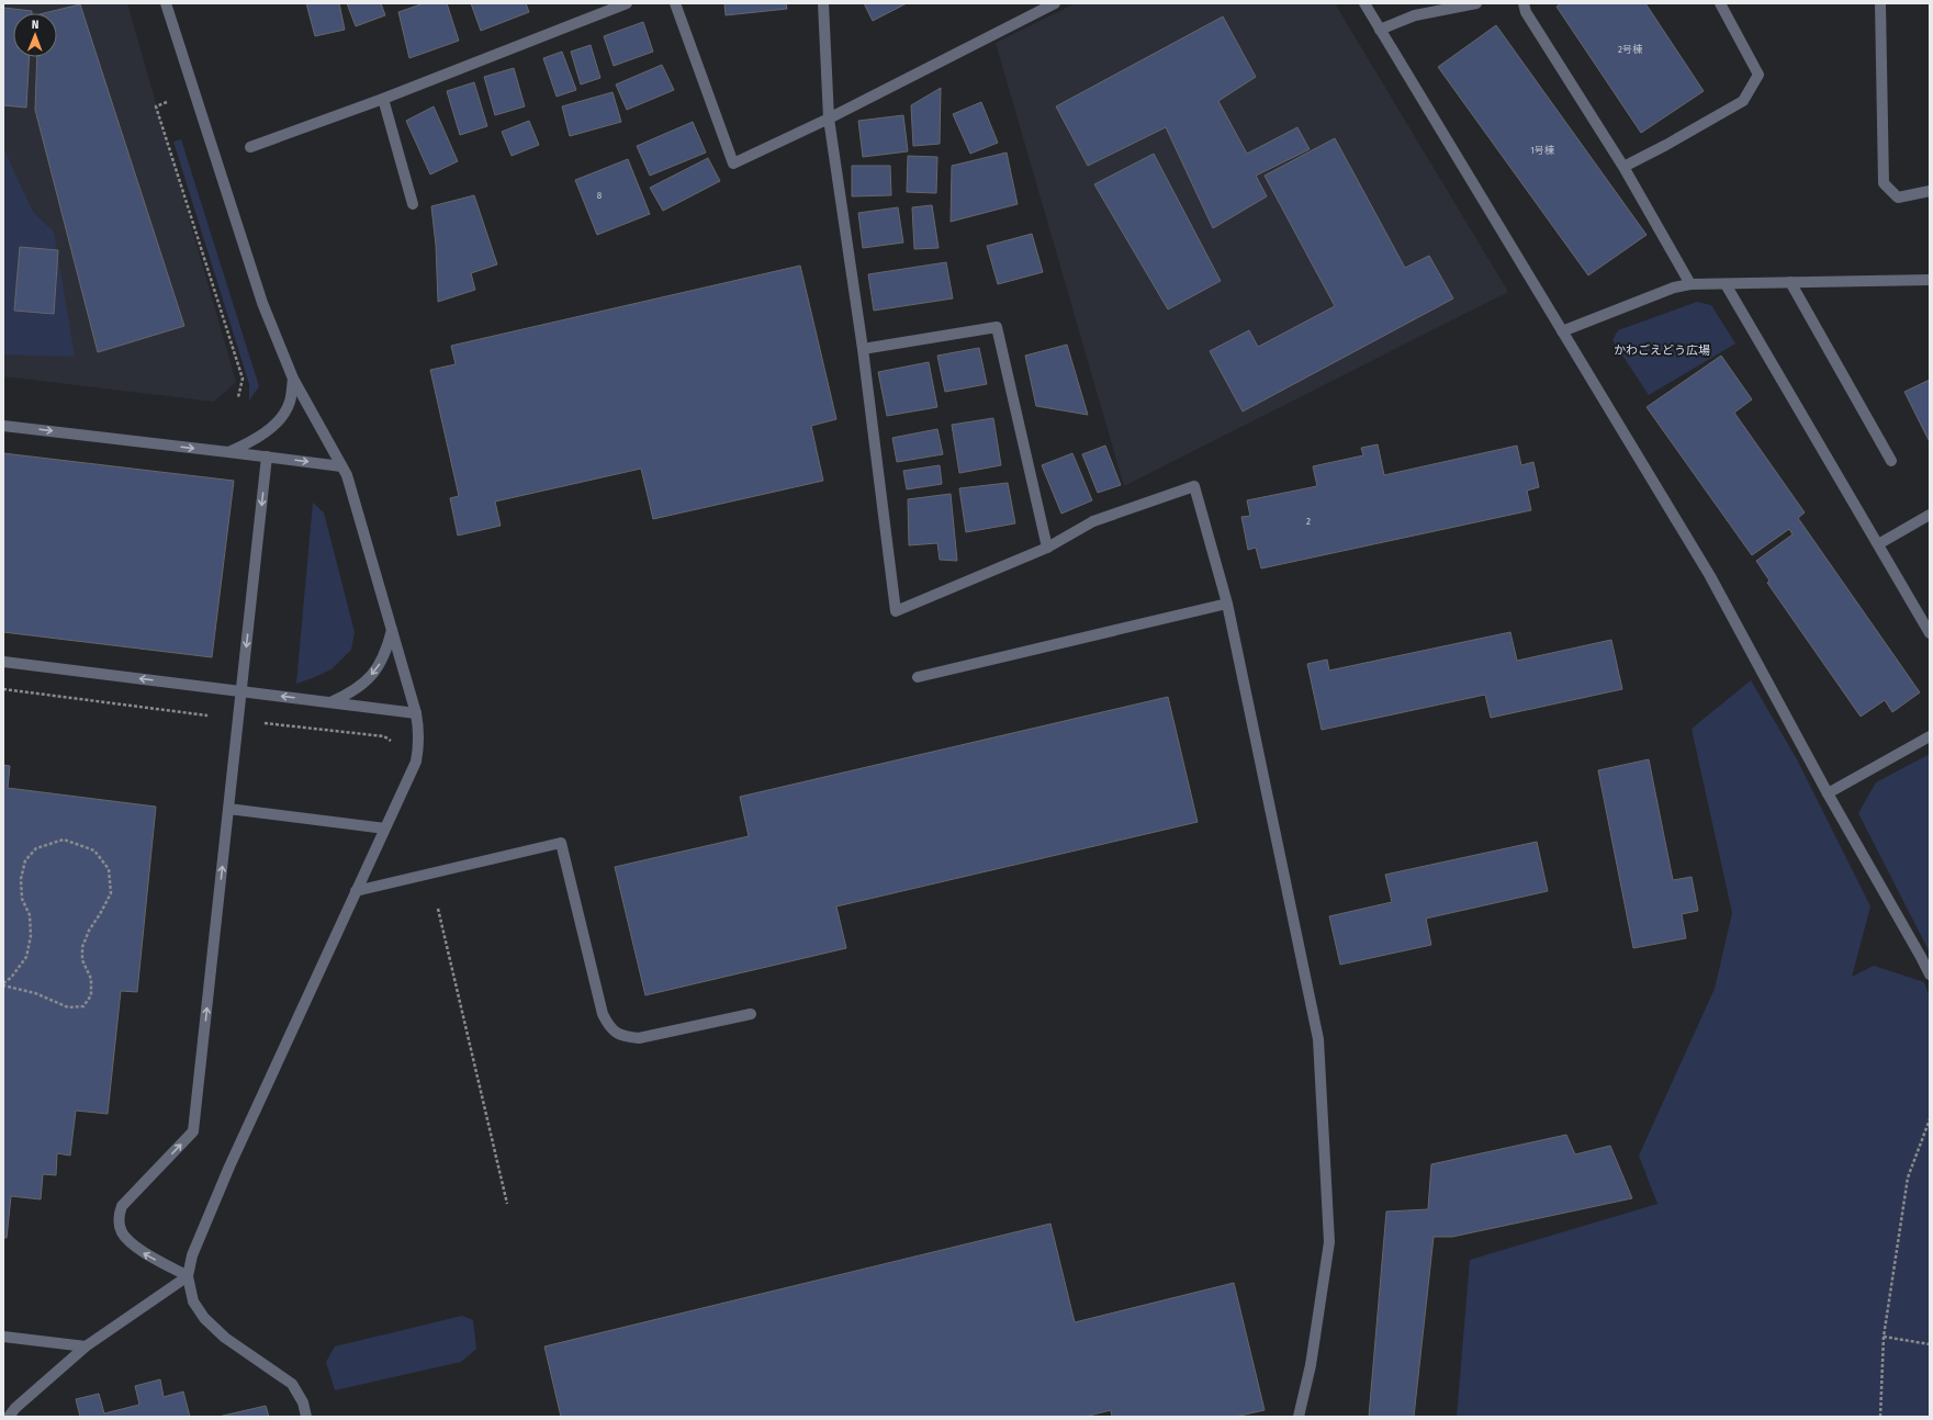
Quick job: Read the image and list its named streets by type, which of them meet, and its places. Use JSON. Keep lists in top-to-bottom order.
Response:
{
  "parks": ["かわごえどう広場"],
  "house_numbers": [
    "2号棟",
    "1号棟",
    "8",
    "2"
  ],
  "north": "top"
}
